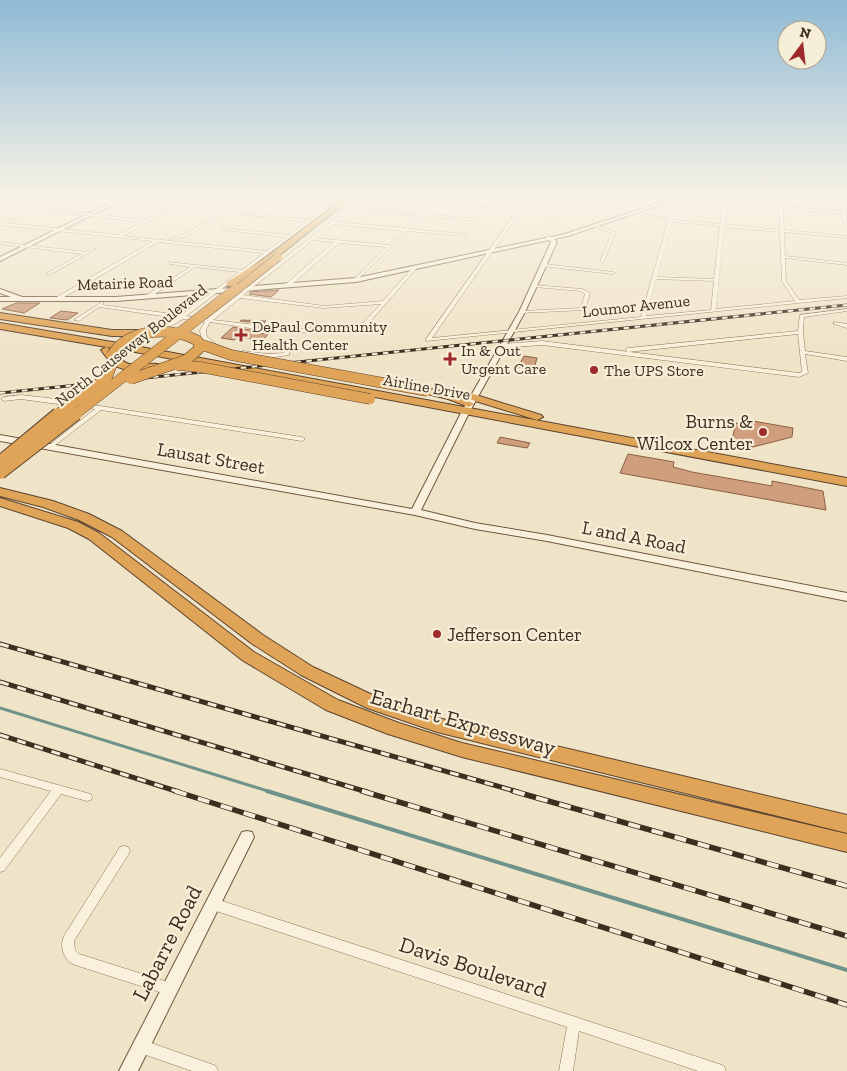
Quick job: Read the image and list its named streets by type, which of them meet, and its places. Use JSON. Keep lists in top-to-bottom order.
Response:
{
  "streets": {
    "highway": ["North Causeway Boulevard", "Airline Drive", "Earhart Expressway"],
    "street": [
      "Metairie Road",
      "Loumor Avenue",
      "Lausat Street",
      "L and A Road",
      "Labarre Road",
      "Davis Boulevard"
    ]
  },
  "crossings": [
    ["Metairie Road", "Loumor Avenue"],
    ["Metairie Road", "North Causeway Boulevard"],
    ["Lausat Street", "L and A Road"],
    ["Labarre Road", "Davis Boulevard"]
  ],
  "places": {
    "health": ["DePaul Community Health Center", "In & Out Urgent Care"],
    "other": ["The UPS Store", "Burns & Wilcox Center", "Jefferson Center"]
  },
  "north": "top"
}
